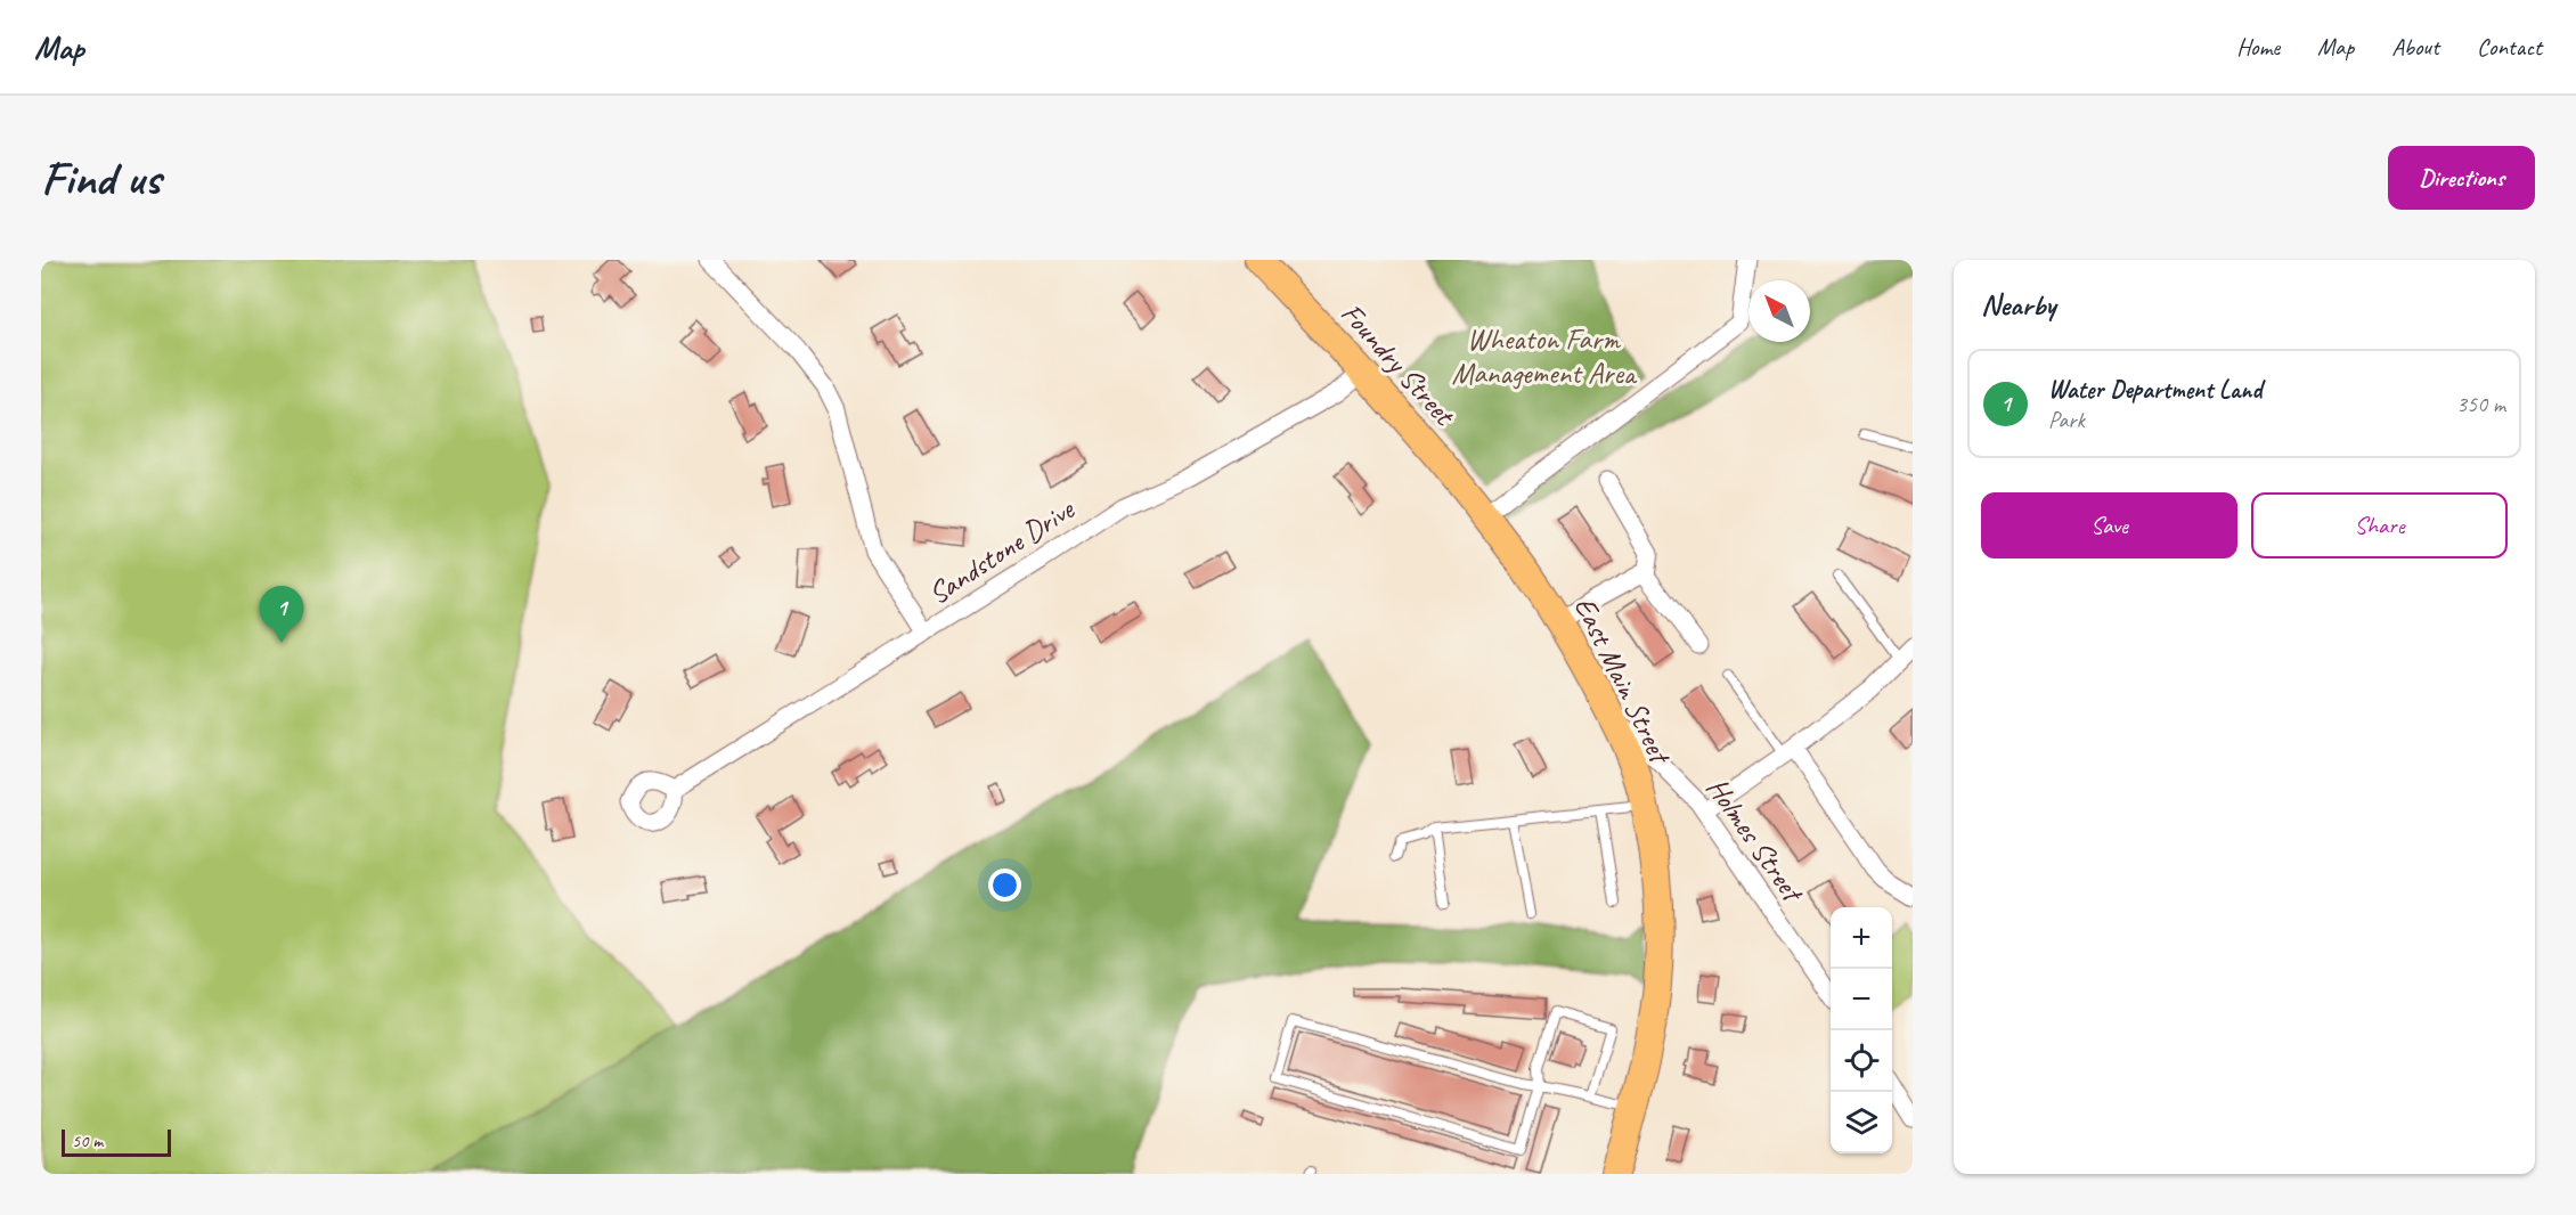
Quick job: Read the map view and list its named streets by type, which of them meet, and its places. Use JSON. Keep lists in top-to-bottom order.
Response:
{
  "streets": {
    "highway": ["Foundry Street", "East Main Street"],
    "street": ["Sandstone Drive", "Holmes Street"]
  },
  "crossings": [
    ["Foundry Street", "Sandstone Drive"],
    ["Foundry Street", "East Main Street"],
    ["East Main Street", "Holmes Street"]
  ],
  "parks": ["Wheaton Farm Management Area"],
  "scale_bar": "50 m",
  "north": "top left",
  "page": {
    "header": "Map",
    "nav": [
      "Home",
      "Map",
      "About",
      "Contact"
    ],
    "buttons": [
      "Directions",
      ["Save", "Share"]
    ],
    "title": "Find us",
    "heading": "Nearby",
    "list": [
      {
        "mark": "1",
        "name": "Water Department Land",
        "note": "Park",
        "value": "350 m"
      }
    ],
    "pins": "1",
    "map_buttons": ["+", "−"],
    "scale": "50 m"
  }
}
